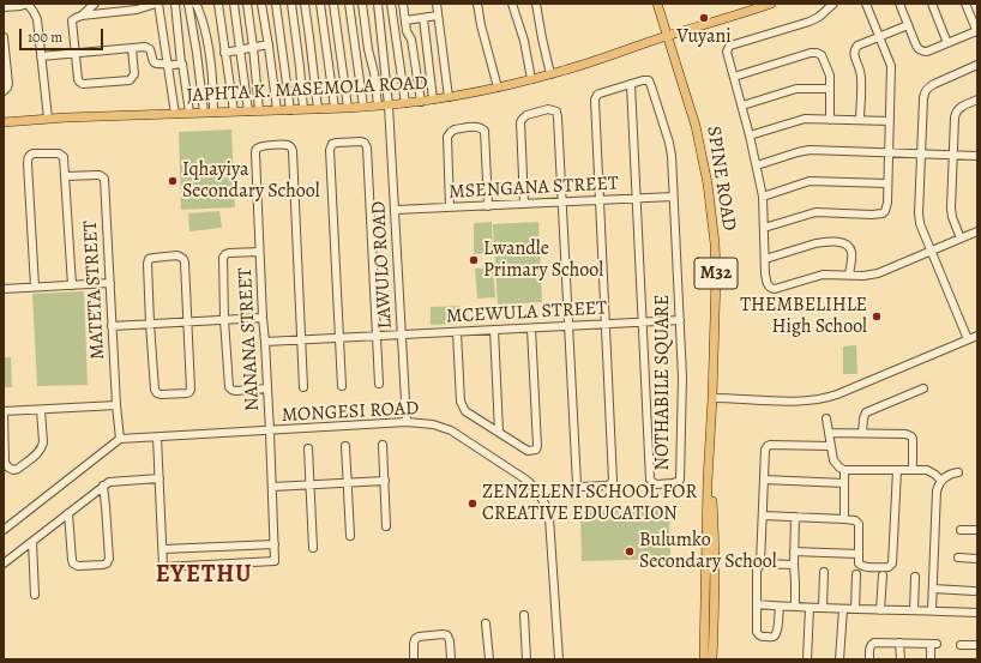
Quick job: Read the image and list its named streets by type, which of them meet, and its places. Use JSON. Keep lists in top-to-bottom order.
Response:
{
  "streets": {
    "main road": ["JAPHTA K. MASEMOLA ROAD", "SPINE ROAD", "M32"],
    "street": [
      "MSENGANA STREET",
      "LAWULO ROAD",
      "MATETA STREET",
      "MCEWULA STREET",
      "NANANA STREET",
      "NOTHABILE SQUARE",
      "MONGESI ROAD"
    ]
  },
  "crossings": [
    ["JAPHTA K. MASEMOLA ROAD", "SPINE ROAD"],
    ["JAPHTA K. MASEMOLA ROAD", "LAWULO ROAD"],
    ["MSENGANA STREET", "LAWULO ROAD"],
    ["MSENGANA STREET", "NOTHABILE SQUARE"],
    ["LAWULO ROAD", "MCEWULA STREET"],
    ["LAWULO ROAD", "MONGESI ROAD"],
    ["MATETA STREET", "MONGESI ROAD"],
    ["MCEWULA STREET", "NANANA STREET"],
    ["MCEWULA STREET", "NOTHABILE SQUARE"],
    ["NANANA STREET", "MONGESI ROAD"]
  ],
  "districts": ["EYETHU"],
  "places": [
    "Vuyani",
    "Iqhayiya Secondary School",
    "Lwandle Primary School",
    "THEMBELIHLE High School",
    "ZENZELENI SCHOOL FOR CREATIVE EDUCATION",
    "Bulumko Secondary School"
  ],
  "scale_bar": "100 m"
}
